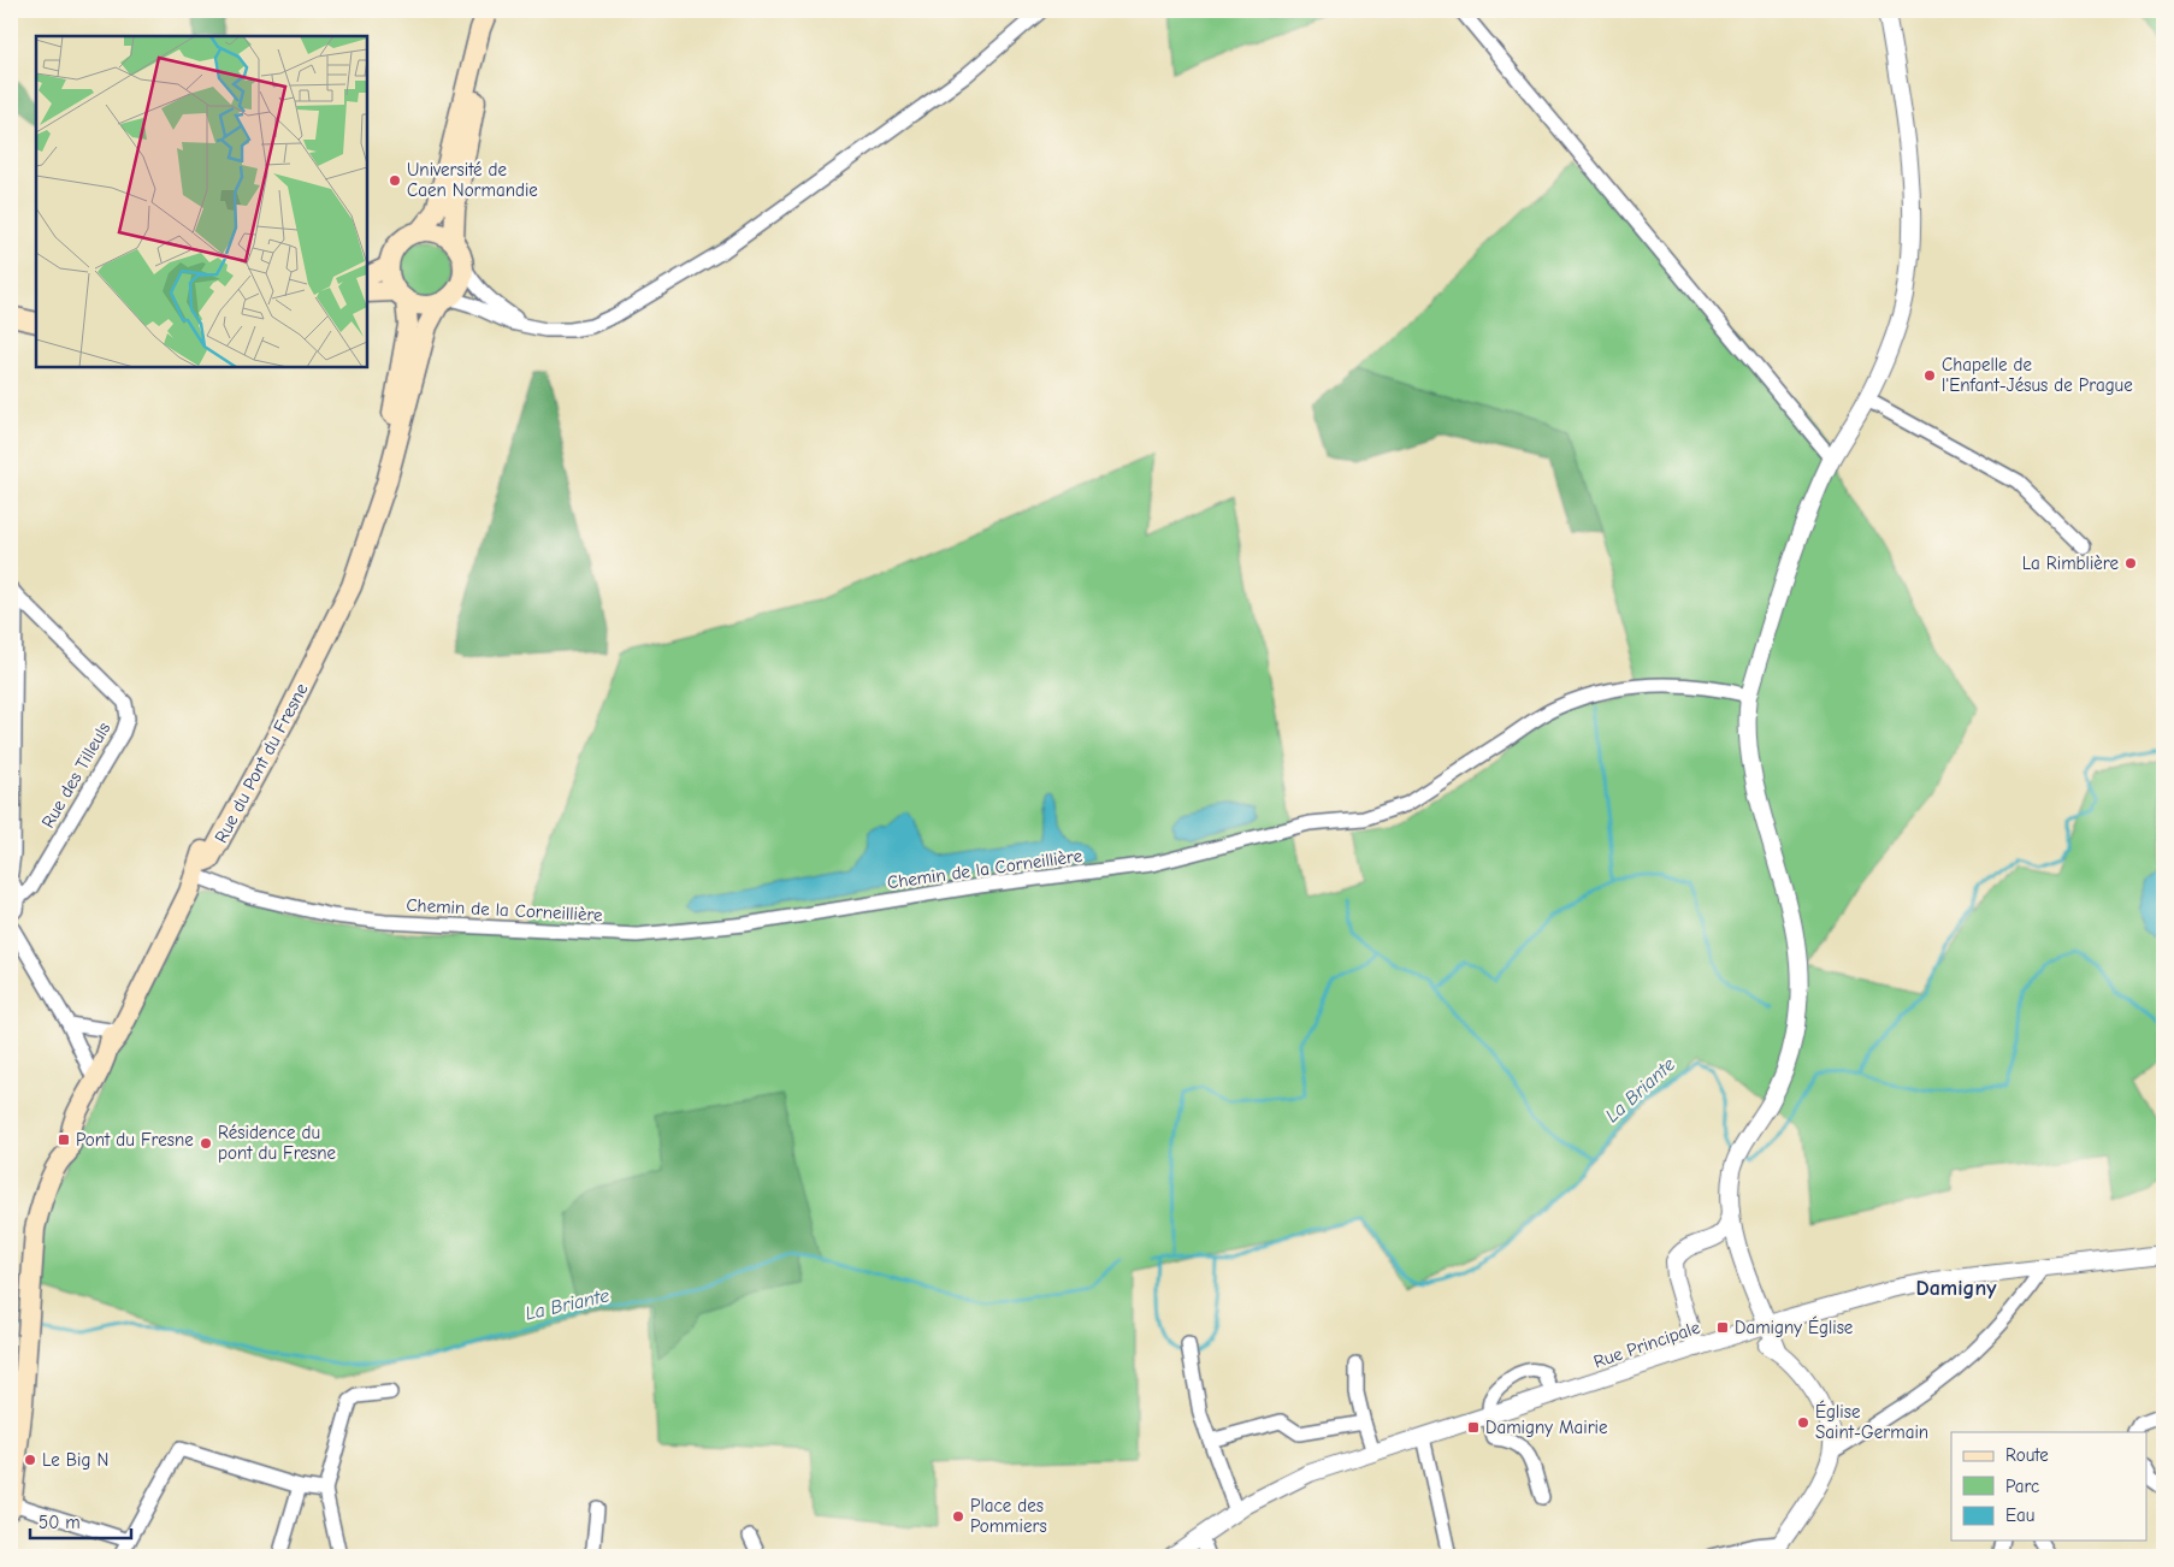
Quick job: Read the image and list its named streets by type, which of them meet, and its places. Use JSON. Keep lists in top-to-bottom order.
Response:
{
  "streets": {
    "main road": ["Rue du Pont du Fresne"],
    "street": ["Rue des Tilleuls", "Chemin de la Corneillière", "Rue Principale"]
  },
  "crossings": [
    ["Rue du Pont du Fresne", "Chemin de la Corneillière"]
  ],
  "districts": ["Damigny"],
  "water": ["La Briante"],
  "places": {
    "other": [
      "Université de Caen Normandie",
      "Chapelle de l'Enfant-Jésus de Prague",
      "La Rimblière",
      "Résidence du pont du Fresne",
      "Église Saint-Germain",
      "Le Big N",
      "Place des Pommiers"
    ],
    "transit": ["Pont du Fresne", "Damigny Église", "Damigny Mairie"]
  },
  "legend": ["Route", "Parc", "Eau"],
  "scale_bar": "50 m"
}
